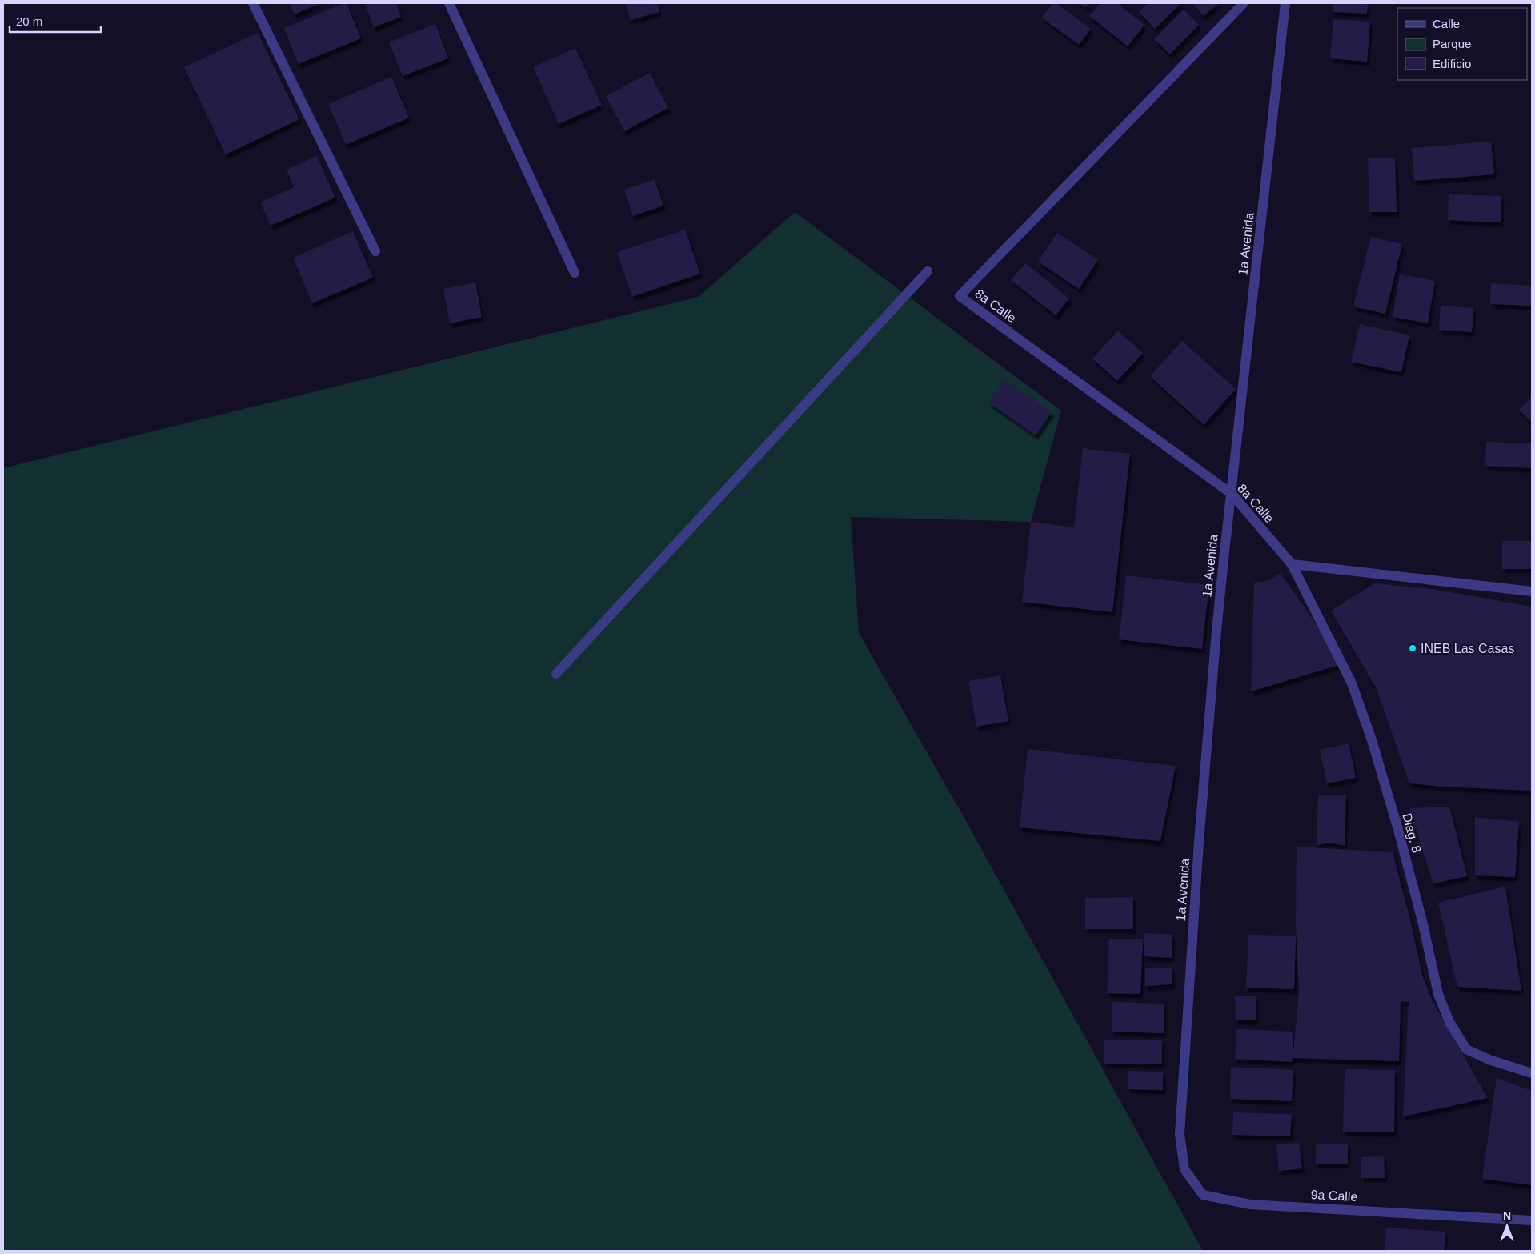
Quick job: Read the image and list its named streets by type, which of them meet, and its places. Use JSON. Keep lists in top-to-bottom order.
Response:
{
  "streets": {
    "street": [
      "1a Avenida",
      "8a Calle",
      "Diag. 8",
      "9a Calle"
    ]
  },
  "crossings": [
    ["1a Avenida", "8a Calle"],
    ["1a Avenida", "9a Calle"],
    ["8a Calle", "Diag. 8"]
  ],
  "places": ["INEB Las Casas"],
  "legend": ["Calle", "Parque", "Edificio"],
  "scale_bar": "20 m",
  "north": "top"
}
